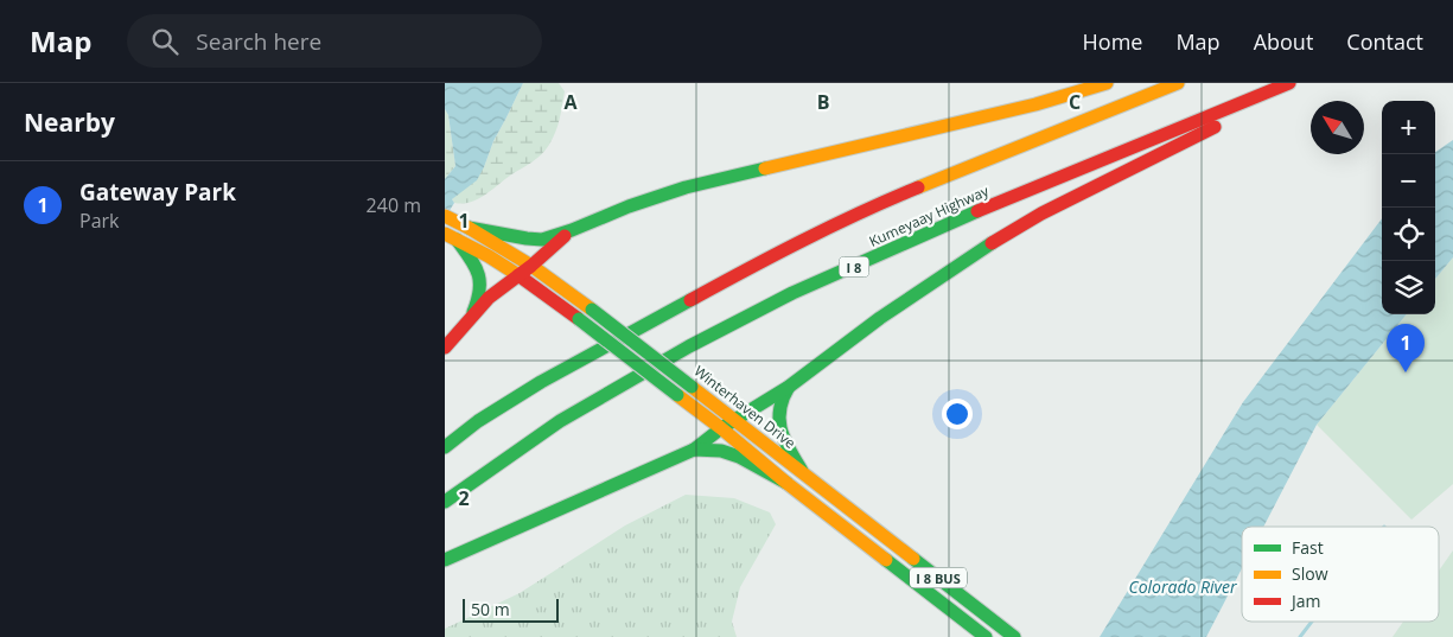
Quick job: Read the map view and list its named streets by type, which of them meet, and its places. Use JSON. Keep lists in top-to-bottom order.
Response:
{
  "streets": {
    "main road": [
      "Kumeyaay Highway",
      "I 8",
      "Winterhaven Drive",
      "I 8 BUS"
    ]
  },
  "water": ["Colorado River"],
  "legend": ["Fast", "Slow", "Jam"],
  "scale_bar": "50 m",
  "north": "top left",
  "page": {
    "header": "Map",
    "search": "Search here",
    "nav": [
      "Home",
      "Map",
      "About",
      "Contact"
    ],
    "heading": "Nearby",
    "map_buttons": ["+", "−"],
    "list": [
      {
        "mark": "1",
        "name": "Gateway Park",
        "note": "Park",
        "value": "240 m"
      }
    ],
    "pins": "1",
    "scale": "50 m"
  },
  "grid": {
    "columns": ["A", "B", "C"],
    "rows": ["1", "2"]
  }
}
